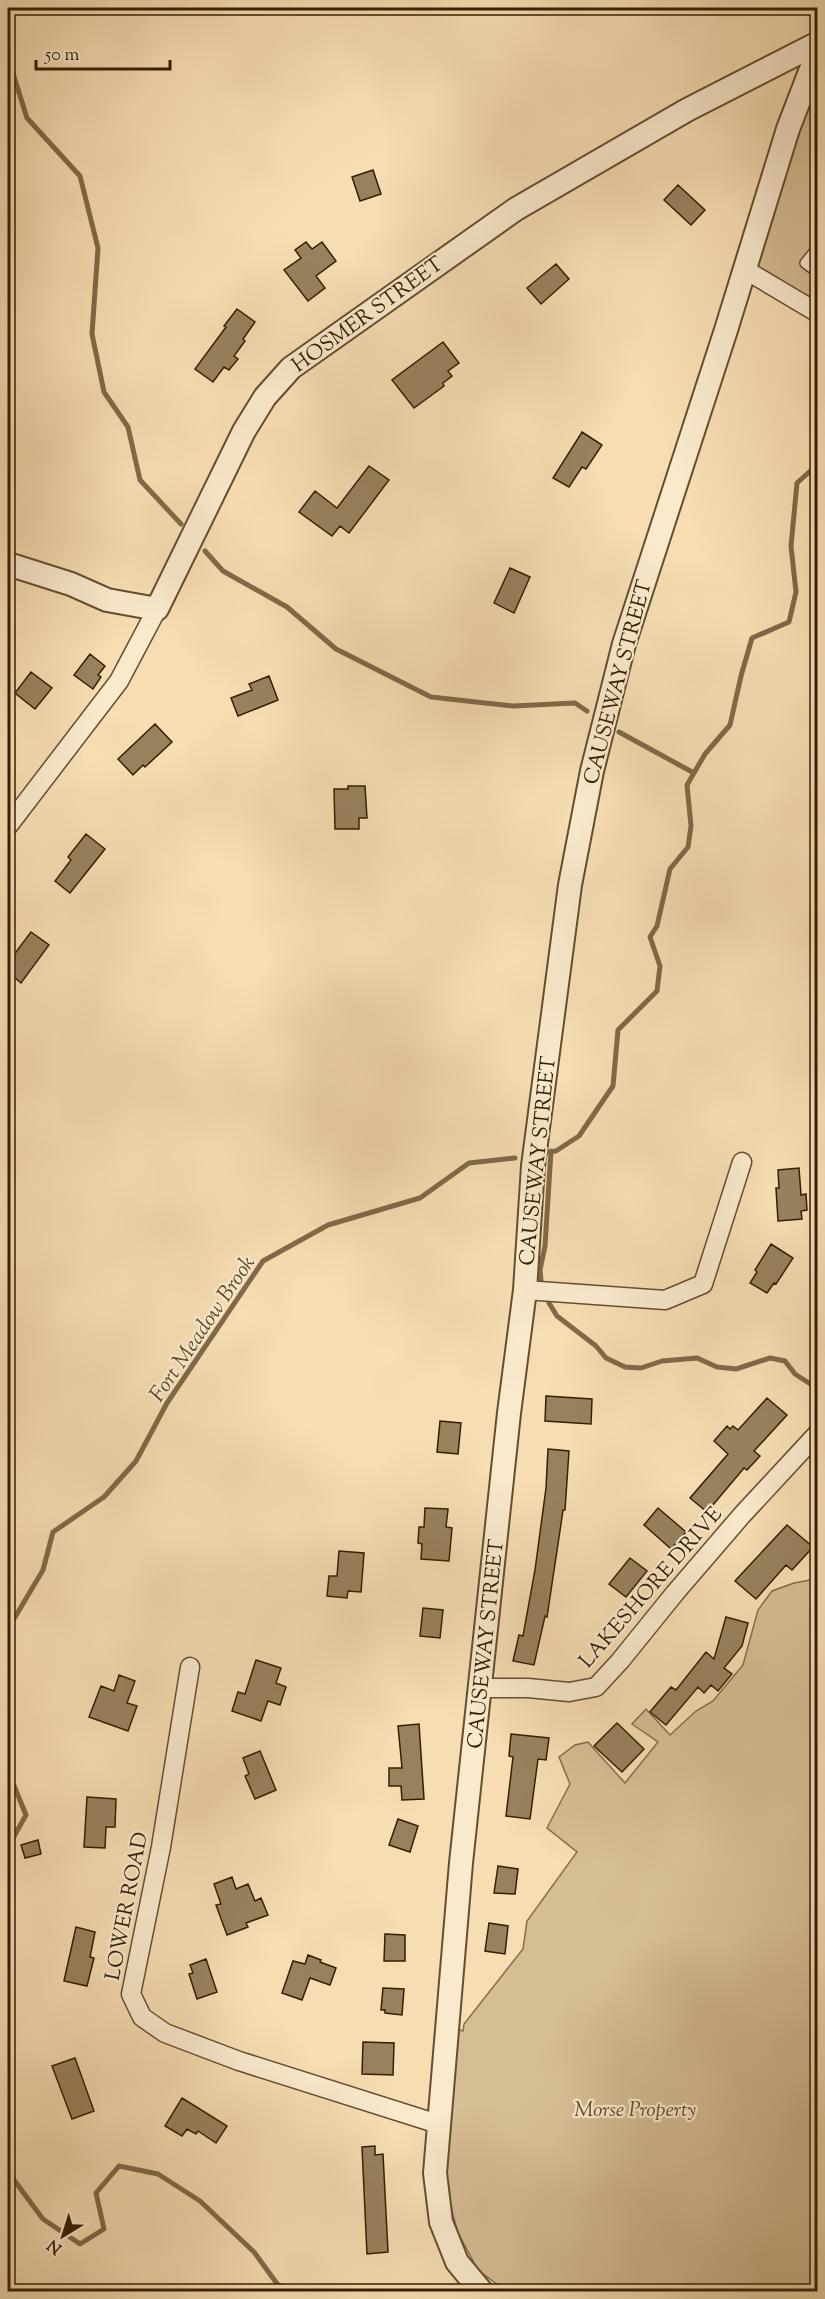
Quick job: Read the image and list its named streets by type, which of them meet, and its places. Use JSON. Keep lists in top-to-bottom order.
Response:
{
  "streets": {
    "street": [
      "HOSMER STREET",
      "CAUSEWAY STREET",
      "LAKESHORE DRIVE",
      "LOWER ROAD"
    ]
  },
  "crossings": [
    ["CAUSEWAY STREET", "LAKESHORE DRIVE"],
    ["CAUSEWAY STREET", "LOWER ROAD"]
  ],
  "water": ["Fort Meadow Brook"],
  "parks": ["Morse Property"],
  "scale_bar": "50 m",
  "north": "bottom left"
}
